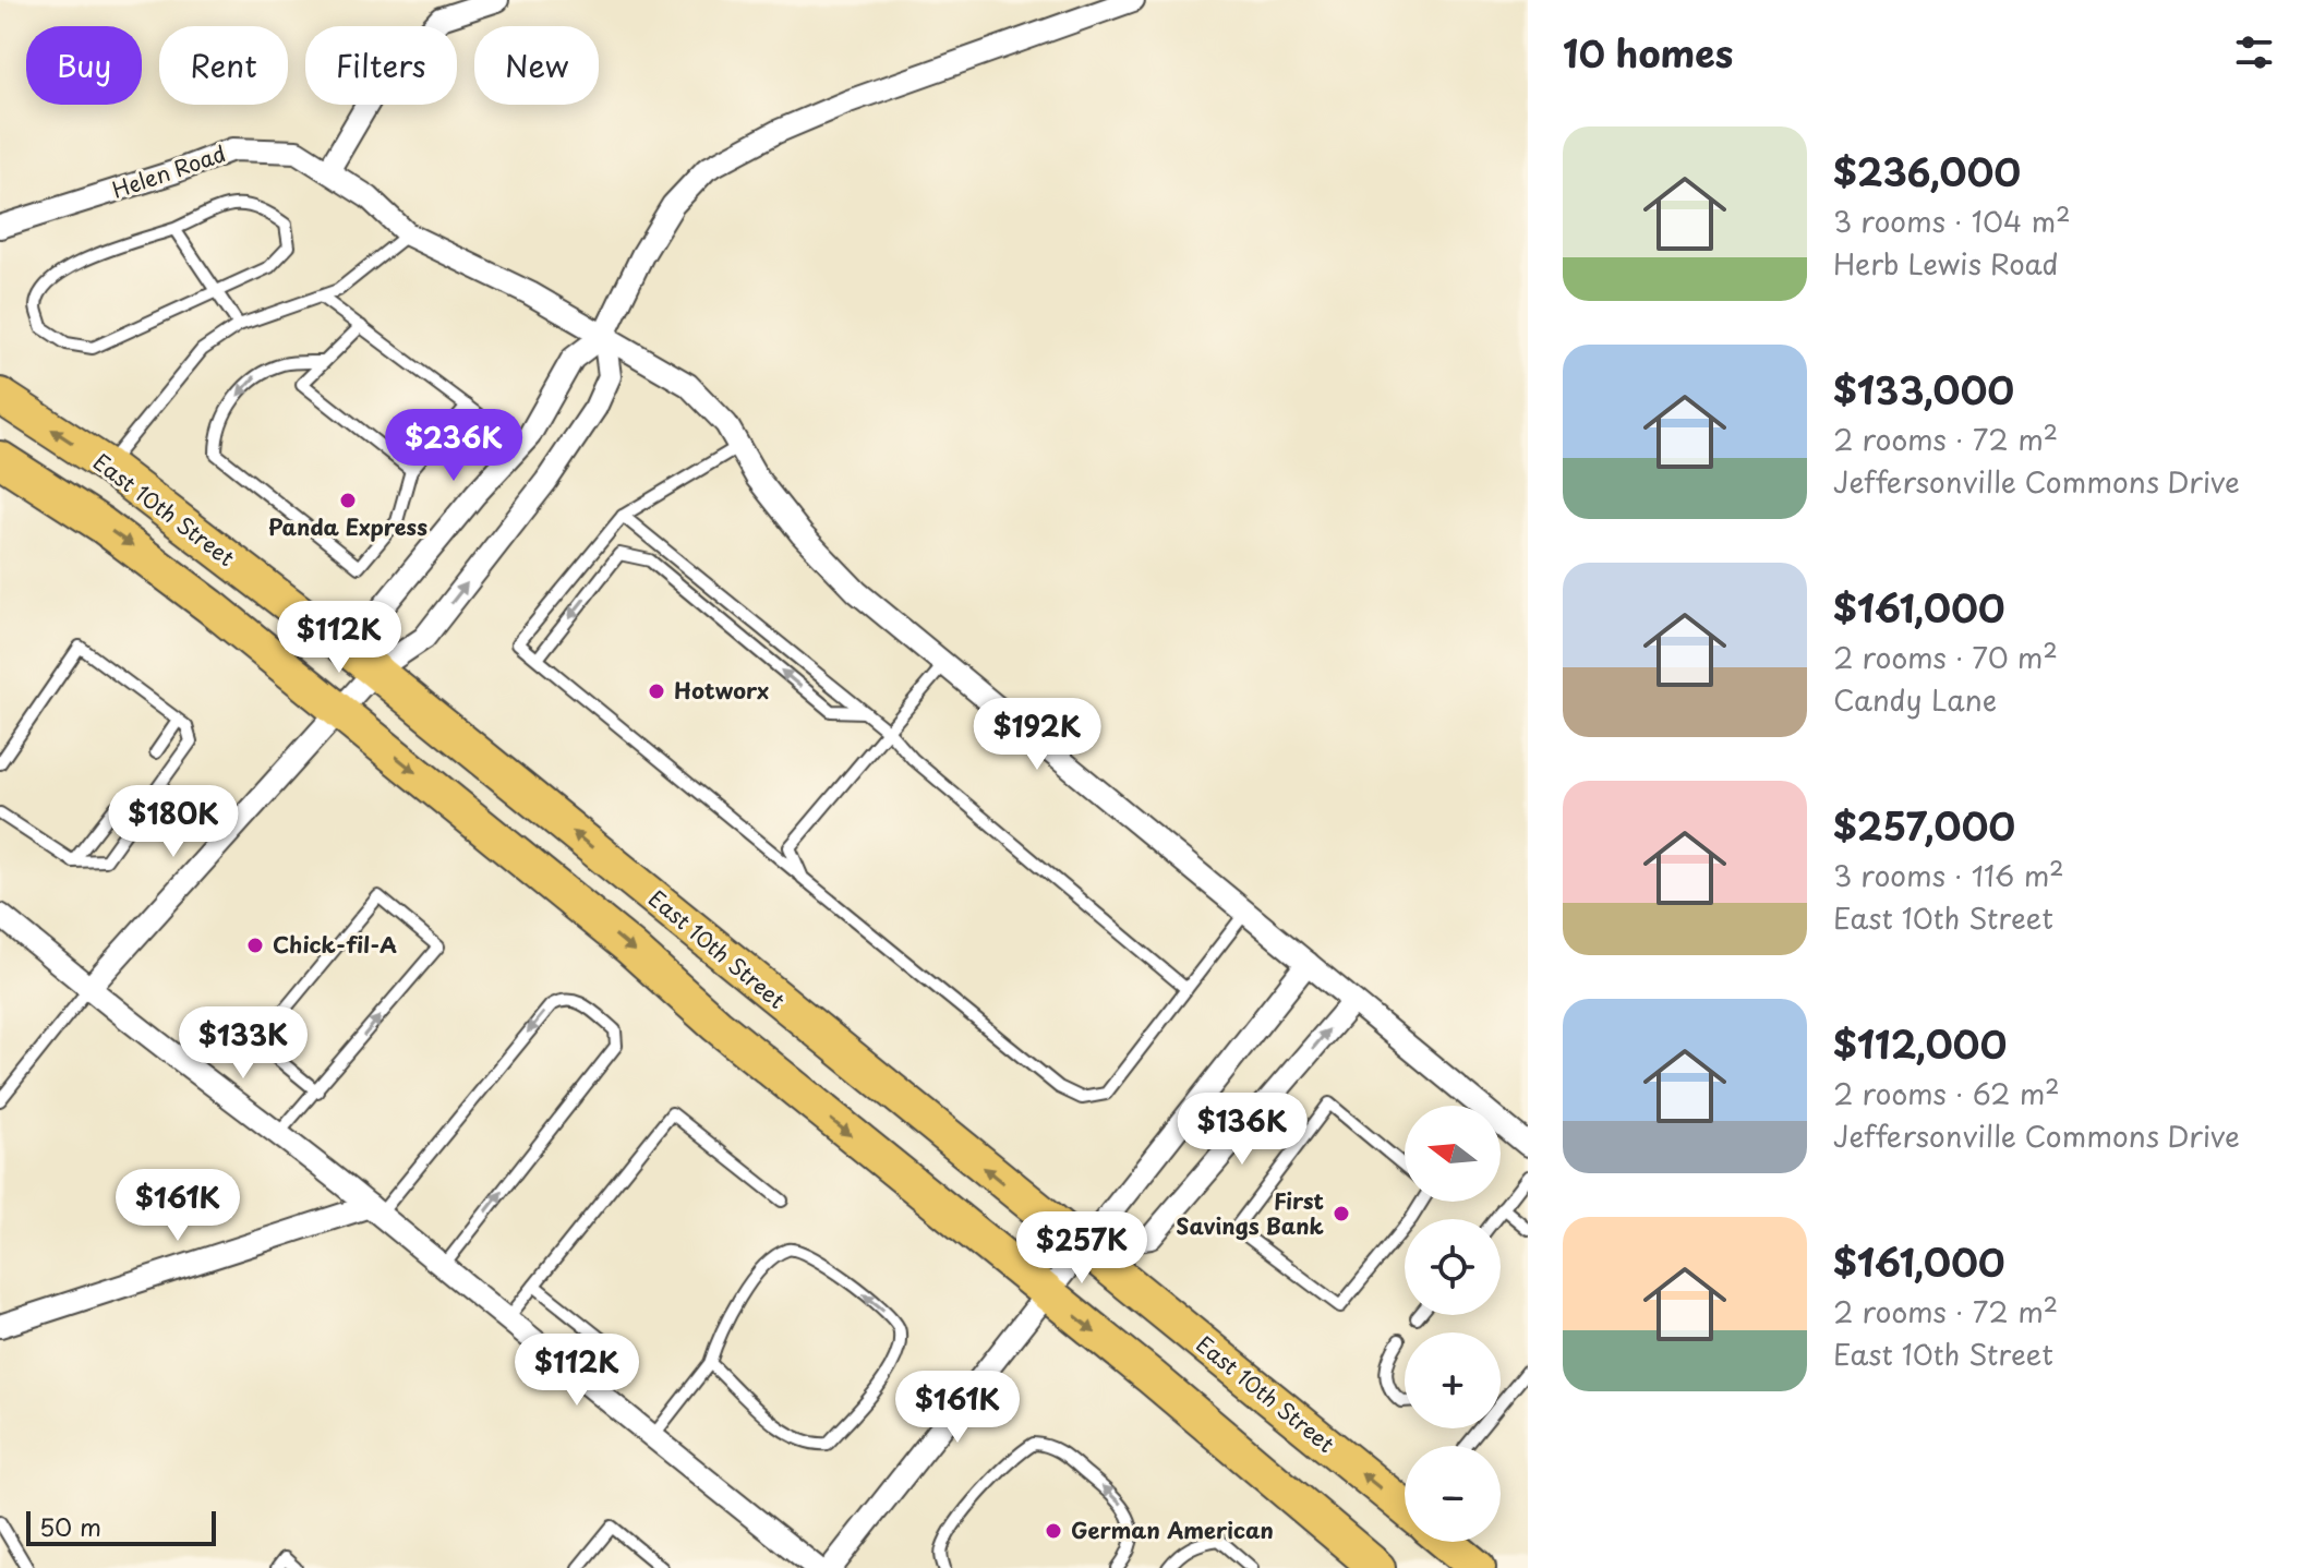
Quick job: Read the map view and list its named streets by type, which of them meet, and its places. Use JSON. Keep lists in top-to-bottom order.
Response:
{
  "streets": {
    "main road": ["East 10th Street"],
    "street": ["Helen Road"]
  },
  "places": [
    "Panda Express",
    "Hotworx",
    "Chick-fil-A",
    "First Savings Bank",
    "German American"
  ],
  "scale_bar": "50 m",
  "north": "left",
  "page": {
    "heading": "10 homes",
    "chip": [
      "Buy",
      "Rent",
      "Filters",
      "New"
    ],
    "list": [
      {
        "name": "$236,000",
        "note": "3 rooms · 104 m² · Herb Lewis Road"
      },
      {
        "name": "$133,000",
        "note": "2 rooms · 72 m² · Jeffersonville Commons Drive"
      },
      {
        "name": "$161,000",
        "note": "2 rooms · 70 m² · Candy Lane"
      },
      {
        "name": "$257,000",
        "note": "3 rooms · 116 m² · East 10th Street"
      },
      {
        "name": "$112,000",
        "note": "2 rooms · 62 m² · Jeffersonville Commons Drive"
      },
      {
        "name": "$161,000",
        "note": "2 rooms · 72 m² · East 10th Street"
      }
    ],
    "price": [
      "$236K",
      "$112K",
      "$192K",
      "$180K",
      "$133K",
      "$136K",
      "$161K",
      "$257K",
      "$112K",
      "$161K"
    ],
    "map_buttons": ["+", "−"],
    "scale": "50 m"
  }
}
